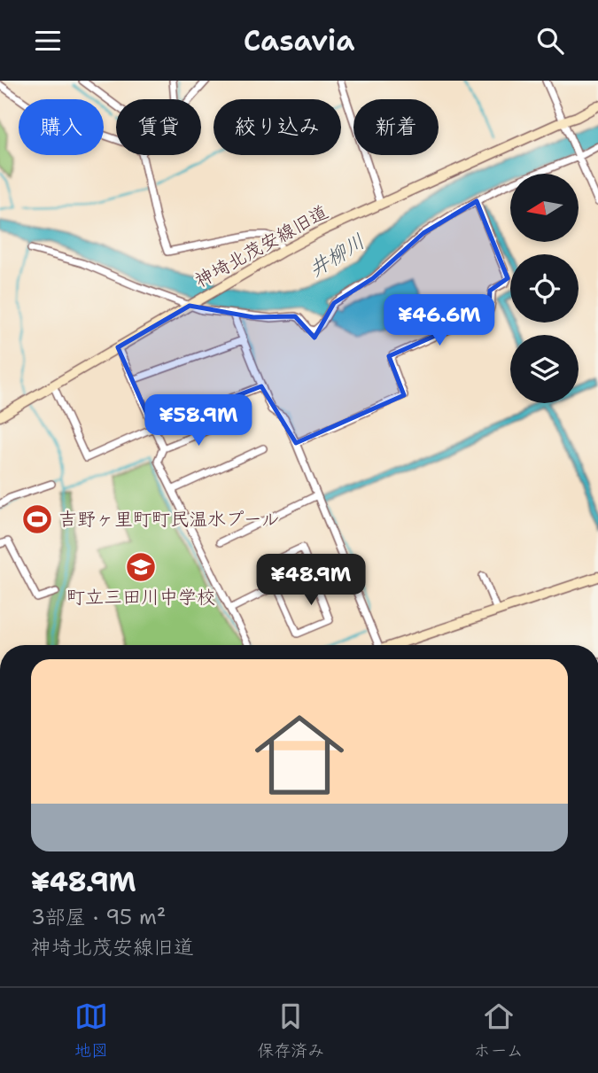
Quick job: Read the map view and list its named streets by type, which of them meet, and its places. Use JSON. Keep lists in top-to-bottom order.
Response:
{
  "streets": {
    "street": ["神埼北茂安線旧道"]
  },
  "water": ["井柳川"],
  "places": {
    "sports": ["吉野ヶ里町町民温水プール"],
    "school or university": ["町立三田川中学校"]
  },
  "north": "left",
  "page": {
    "header": "Casavia",
    "chip": [
      "購入",
      "賃貸",
      "絞り込み",
      "新着"
    ],
    "price": ["¥46.6M", "¥58.9M", "¥48.9M"],
    "list": [
      {
        "name": "¥48.9M",
        "note": "3部屋 · 95 m² · 神埼北茂安線旧道"
      }
    ],
    "tabs": ["地図", "保存済み", "ホーム"]
  }
}
